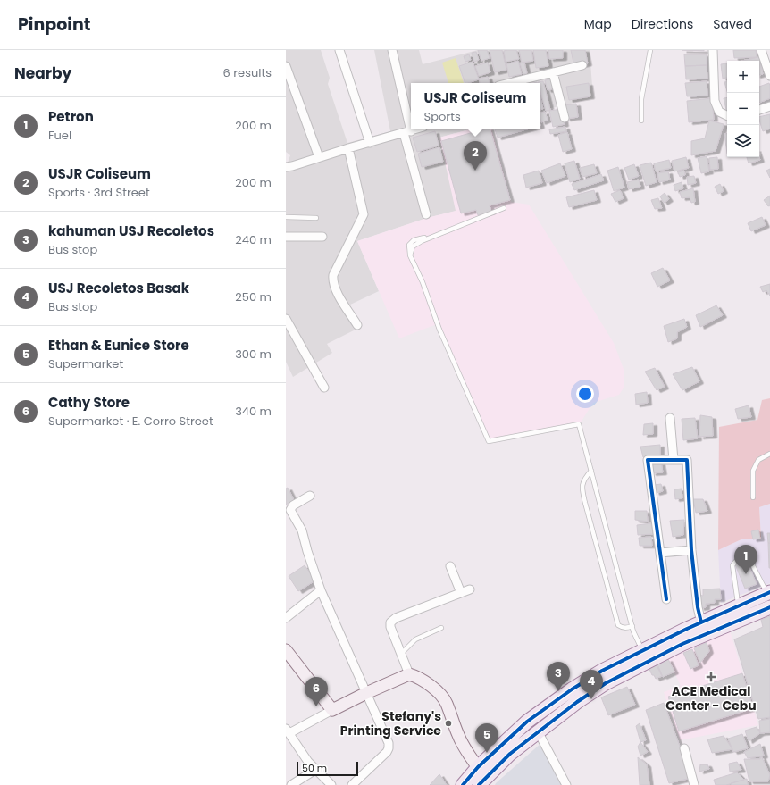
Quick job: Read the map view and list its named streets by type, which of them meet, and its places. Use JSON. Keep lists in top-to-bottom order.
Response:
{
  "places": {
    "health": ["ACE Medical Center - Cebu"],
    "other": ["Stefany's Printing Service"]
  },
  "scale_bar": "50 m",
  "page": {
    "header": "Pinpoint",
    "nav": ["Map", "Directions", "Saved"],
    "heading": ["Nearby", "6 results"],
    "map_buttons": ["+", "−"],
    "popup": ["USJR Coliseum", "Sports"],
    "list": [
      {
        "mark": "1",
        "name": "Petron",
        "note": "Fuel",
        "value": "200 m"
      },
      {
        "mark": "2",
        "name": "USJR Coliseum",
        "note": "Sports · 3rd Street",
        "value": "200 m"
      },
      {
        "mark": "3",
        "name": "kahuman USJ Recoletos",
        "note": "Bus stop",
        "value": "240 m"
      },
      {
        "mark": "4",
        "name": "USJ Recoletos Basak",
        "note": "Bus stop",
        "value": "250 m"
      },
      {
        "mark": "5",
        "name": "Ethan & Eunice Store",
        "note": "Supermarket",
        "value": "300 m"
      },
      {
        "mark": "6",
        "name": "Cathy Store",
        "note": "Supermarket · E. Corro Street",
        "value": "340 m"
      }
    ],
    "pins": [
      "2",
      "1",
      "3",
      "4",
      "6",
      "5"
    ],
    "scale": "50 m"
  }
}
